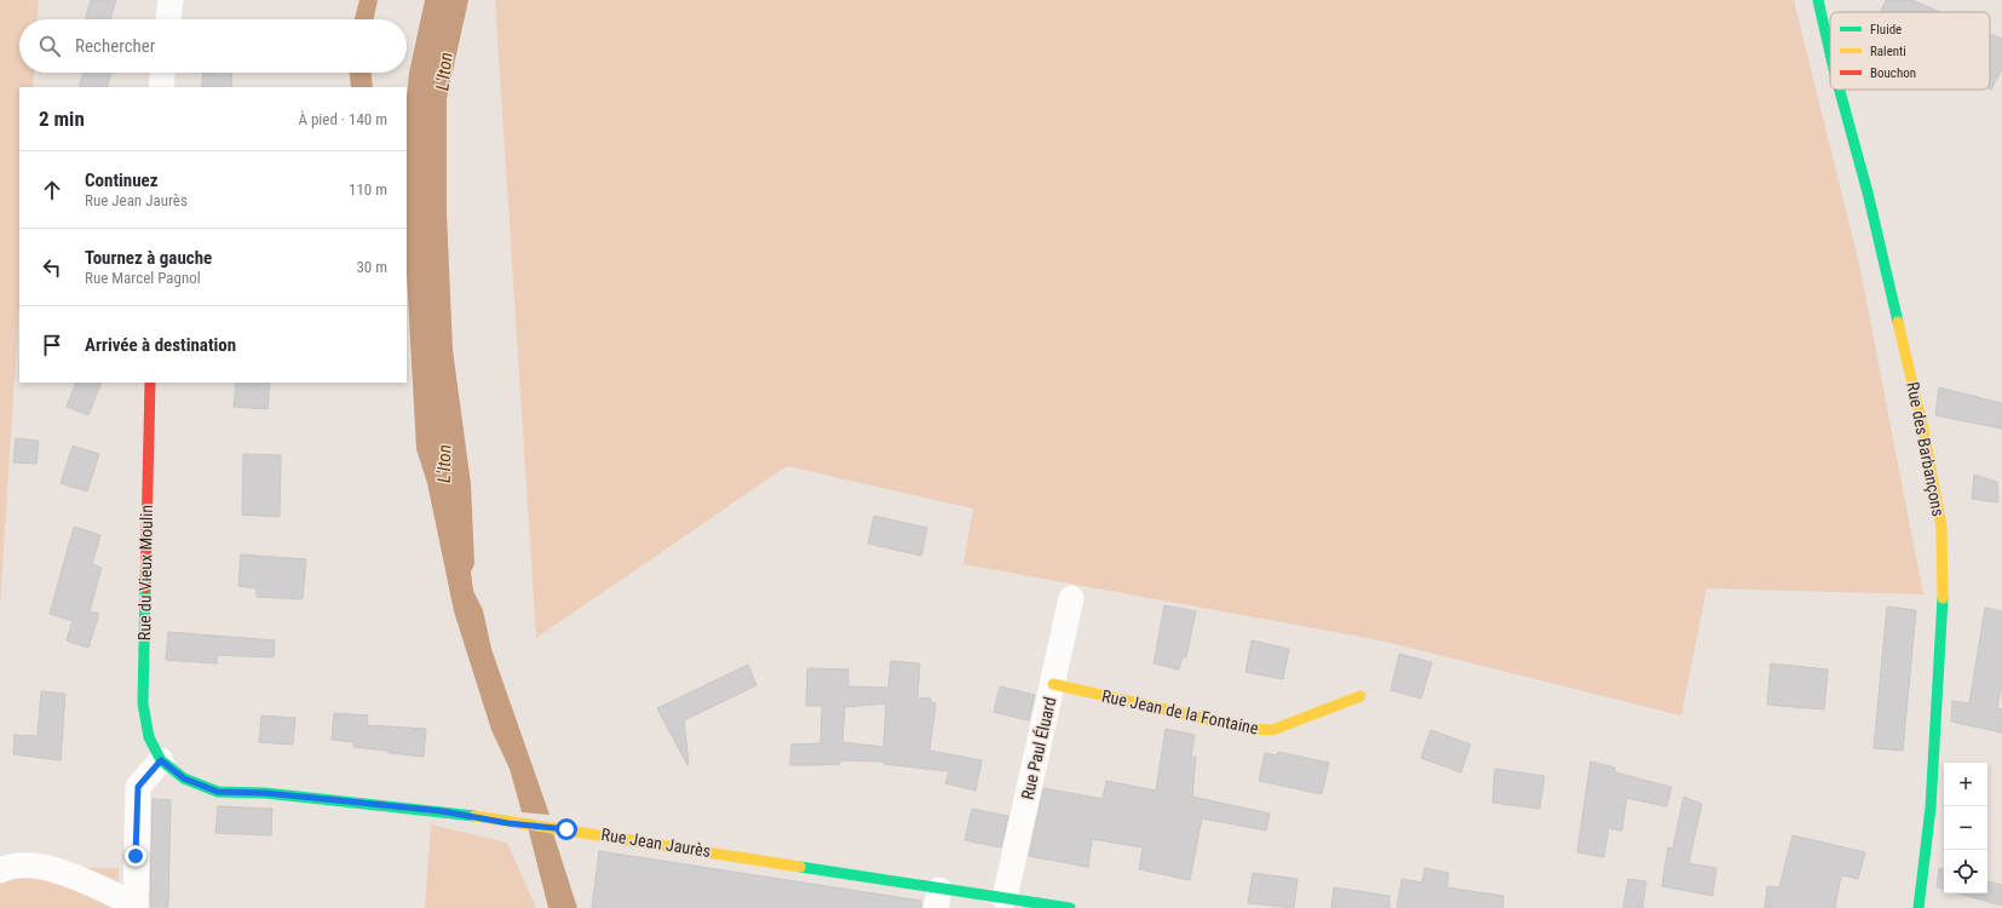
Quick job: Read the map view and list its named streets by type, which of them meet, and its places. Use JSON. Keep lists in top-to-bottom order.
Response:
{
  "streets": {
    "street": [
      "Rue des Barbançons",
      "Rue du Vieux Moulin",
      "Rue Jean de la Fontaine",
      "Rue Paul Éluard",
      "Rue Jean Jaurès"
    ]
  },
  "crossings": [
    ["Rue du Vieux Moulin", "Rue Jean Jaurès"],
    ["Rue Jean de la Fontaine", "Rue Paul Éluard"],
    ["Rue Paul Éluard", "Rue Jean Jaurès"]
  ],
  "water": ["L'Iton"],
  "legend": ["Fluide", "Ralenti", "Bouchon"],
  "page": {
    "search": "Rechercher",
    "heading": ["2 min", "À pied · 140 m"],
    "list": [
      ["Continuez", "Rue Jean Jaurès", "110 m"],
      ["Tournez à gauche", "Rue Marcel Pagnol", "30 m"],
      "Arrivée à destination"
    ],
    "map_buttons": ["+", "−"]
  }
}
